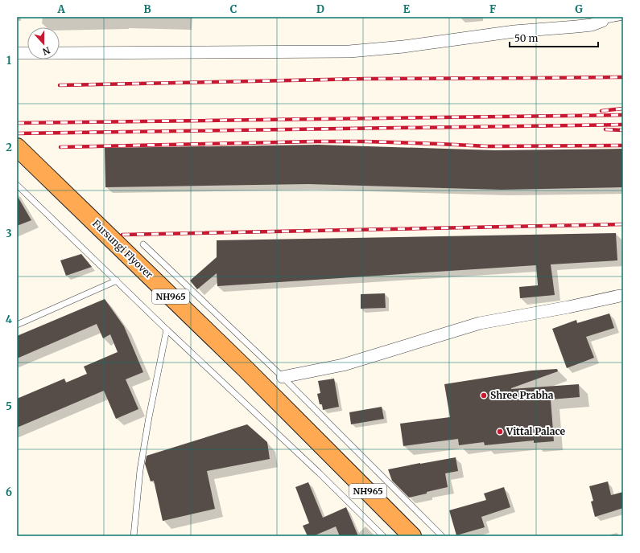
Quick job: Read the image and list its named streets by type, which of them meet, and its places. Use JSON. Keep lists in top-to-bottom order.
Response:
{
  "streets": {
    "highway": ["Fursungi Flyover", "NH965"]
  },
  "places": ["Shree Prabha", "Vittal Palace"],
  "scale_bar": "50 m",
  "north": "bottom",
  "grid": {
    "columns": [
      "A",
      "B",
      "C",
      "D",
      "E",
      "F",
      "G"
    ],
    "rows": [
      "1",
      "2",
      "3",
      "4",
      "5",
      "6"
    ]
  }
}
